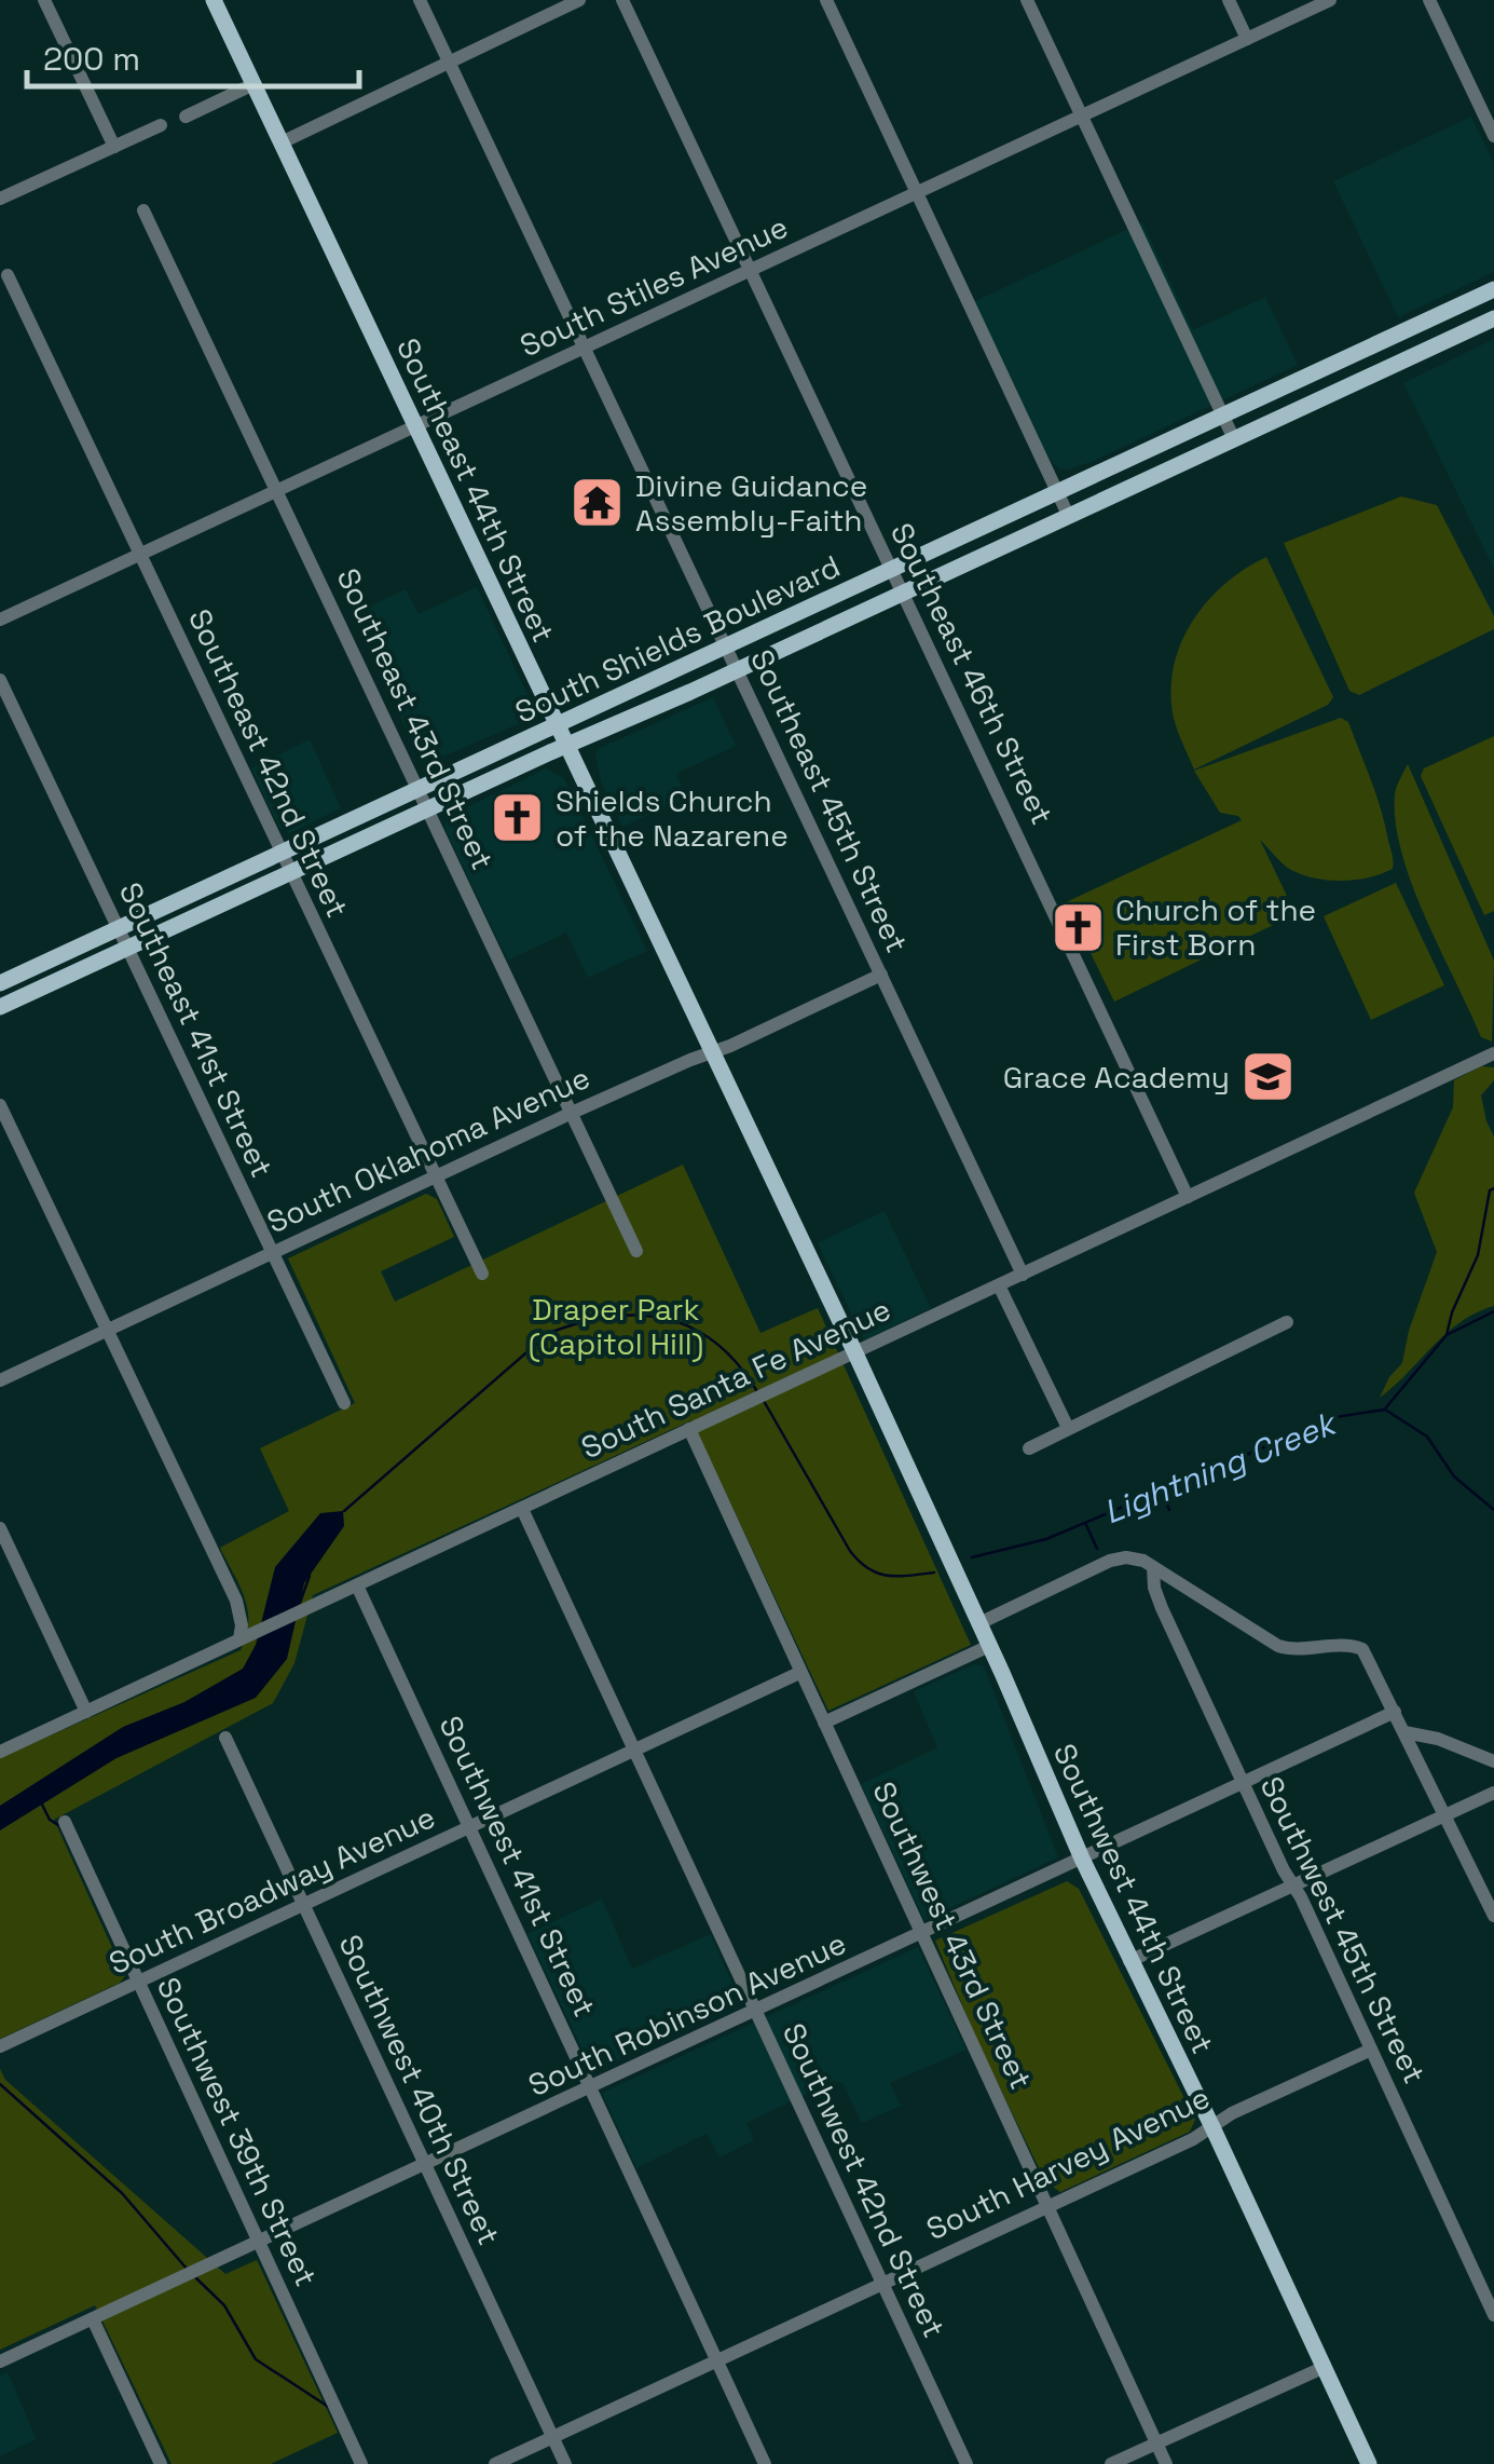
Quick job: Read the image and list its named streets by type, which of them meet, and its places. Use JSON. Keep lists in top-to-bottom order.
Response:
{
  "streets": {
    "main road": ["Southeast 44th Street", "South Shields Boulevard", "Southwest 44th Street"],
    "street": [
      "South Stiles Avenue",
      "Southeast 46th Street",
      "Southeast 43rd Street",
      "Southeast 42nd Street",
      "Southeast 45th Street",
      "Southeast 41st Street",
      "South Oklahoma Avenue",
      "South Santa Fe Avenue",
      "Southwest 41st Street",
      "South Broadway Avenue",
      "Southwest 45th Street",
      "Southwest 43rd Street",
      "South Robinson Avenue",
      "Southwest 40th Street",
      "Southwest 39th Street",
      "South Harvey Avenue",
      "Southwest 42nd Street"
    ]
  },
  "crossings": [
    ["South Stiles Avenue", "Southeast 44th Street"],
    ["South Stiles Avenue", "Southeast 46th Street"],
    ["South Stiles Avenue", "Southeast 43rd Street"],
    ["South Stiles Avenue", "Southeast 42nd Street"],
    ["South Stiles Avenue", "Southeast 45th Street"],
    ["Southeast 44th Street", "South Shields Boulevard"],
    ["Southeast 44th Street", "South Oklahoma Avenue"],
    ["Southeast 44th Street", "South Santa Fe Avenue"],
    ["Southeast 44th Street", "Southwest 44th Street"],
    ["South Shields Boulevard", "Southeast 46th Street"],
    ["South Shields Boulevard", "Southeast 43rd Street"],
    ["South Shields Boulevard", "Southeast 42nd Street"],
    ["South Shields Boulevard", "Southeast 45th Street"],
    ["South Shields Boulevard", "Southeast 41st Street"],
    ["Southeast 46th Street", "South Santa Fe Avenue"],
    ["Southeast 43rd Street", "South Oklahoma Avenue"],
    ["Southeast 42nd Street", "South Oklahoma Avenue"],
    ["Southeast 45th Street", "South Oklahoma Avenue"],
    ["Southeast 45th Street", "South Santa Fe Avenue"],
    ["Southeast 41st Street", "South Oklahoma Avenue"],
    ["South Santa Fe Avenue", "Southwest 41st Street"],
    ["South Santa Fe Avenue", "Southwest 44th Street"],
    ["South Santa Fe Avenue", "Southwest 43rd Street"],
    ["South Santa Fe Avenue", "Southwest 42nd Street"],
    ["Southwest 41st Street", "South Broadway Avenue"],
    ["Southwest 41st Street", "South Robinson Avenue"],
    ["Southwest 41st Street", "South Harvey Avenue"],
    ["South Broadway Avenue", "Southwest 43rd Street"],
    ["South Broadway Avenue", "Southwest 40th Street"],
    ["South Broadway Avenue", "Southwest 39th Street"],
    ["South Broadway Avenue", "Southwest 42nd Street"],
    ["Southwest 44th Street", "South Robinson Avenue"],
    ["Southwest 44th Street", "South Harvey Avenue"],
    ["Southwest 45th Street", "South Robinson Avenue"],
    ["Southwest 45th Street", "South Harvey Avenue"],
    ["Southwest 43rd Street", "South Robinson Avenue"],
    ["Southwest 43rd Street", "South Harvey Avenue"],
    ["South Robinson Avenue", "Southwest 40th Street"],
    ["South Robinson Avenue", "Southwest 39th Street"],
    ["South Robinson Avenue", "Southwest 42nd Street"],
    ["Southwest 40th Street", "South Harvey Avenue"],
    ["South Harvey Avenue", "Southwest 42nd Street"]
  ],
  "water": ["Lightning Creek"],
  "parks": ["Draper Park (Capitol Hill)"],
  "places": {
    "temple": ["Divine Guidance Assembly-Faith"],
    "church": ["Shields Church of the Nazarene", "Church of the First Born"],
    "school or university": ["Grace Academy"]
  },
  "scale_bar": "200 m"
}
